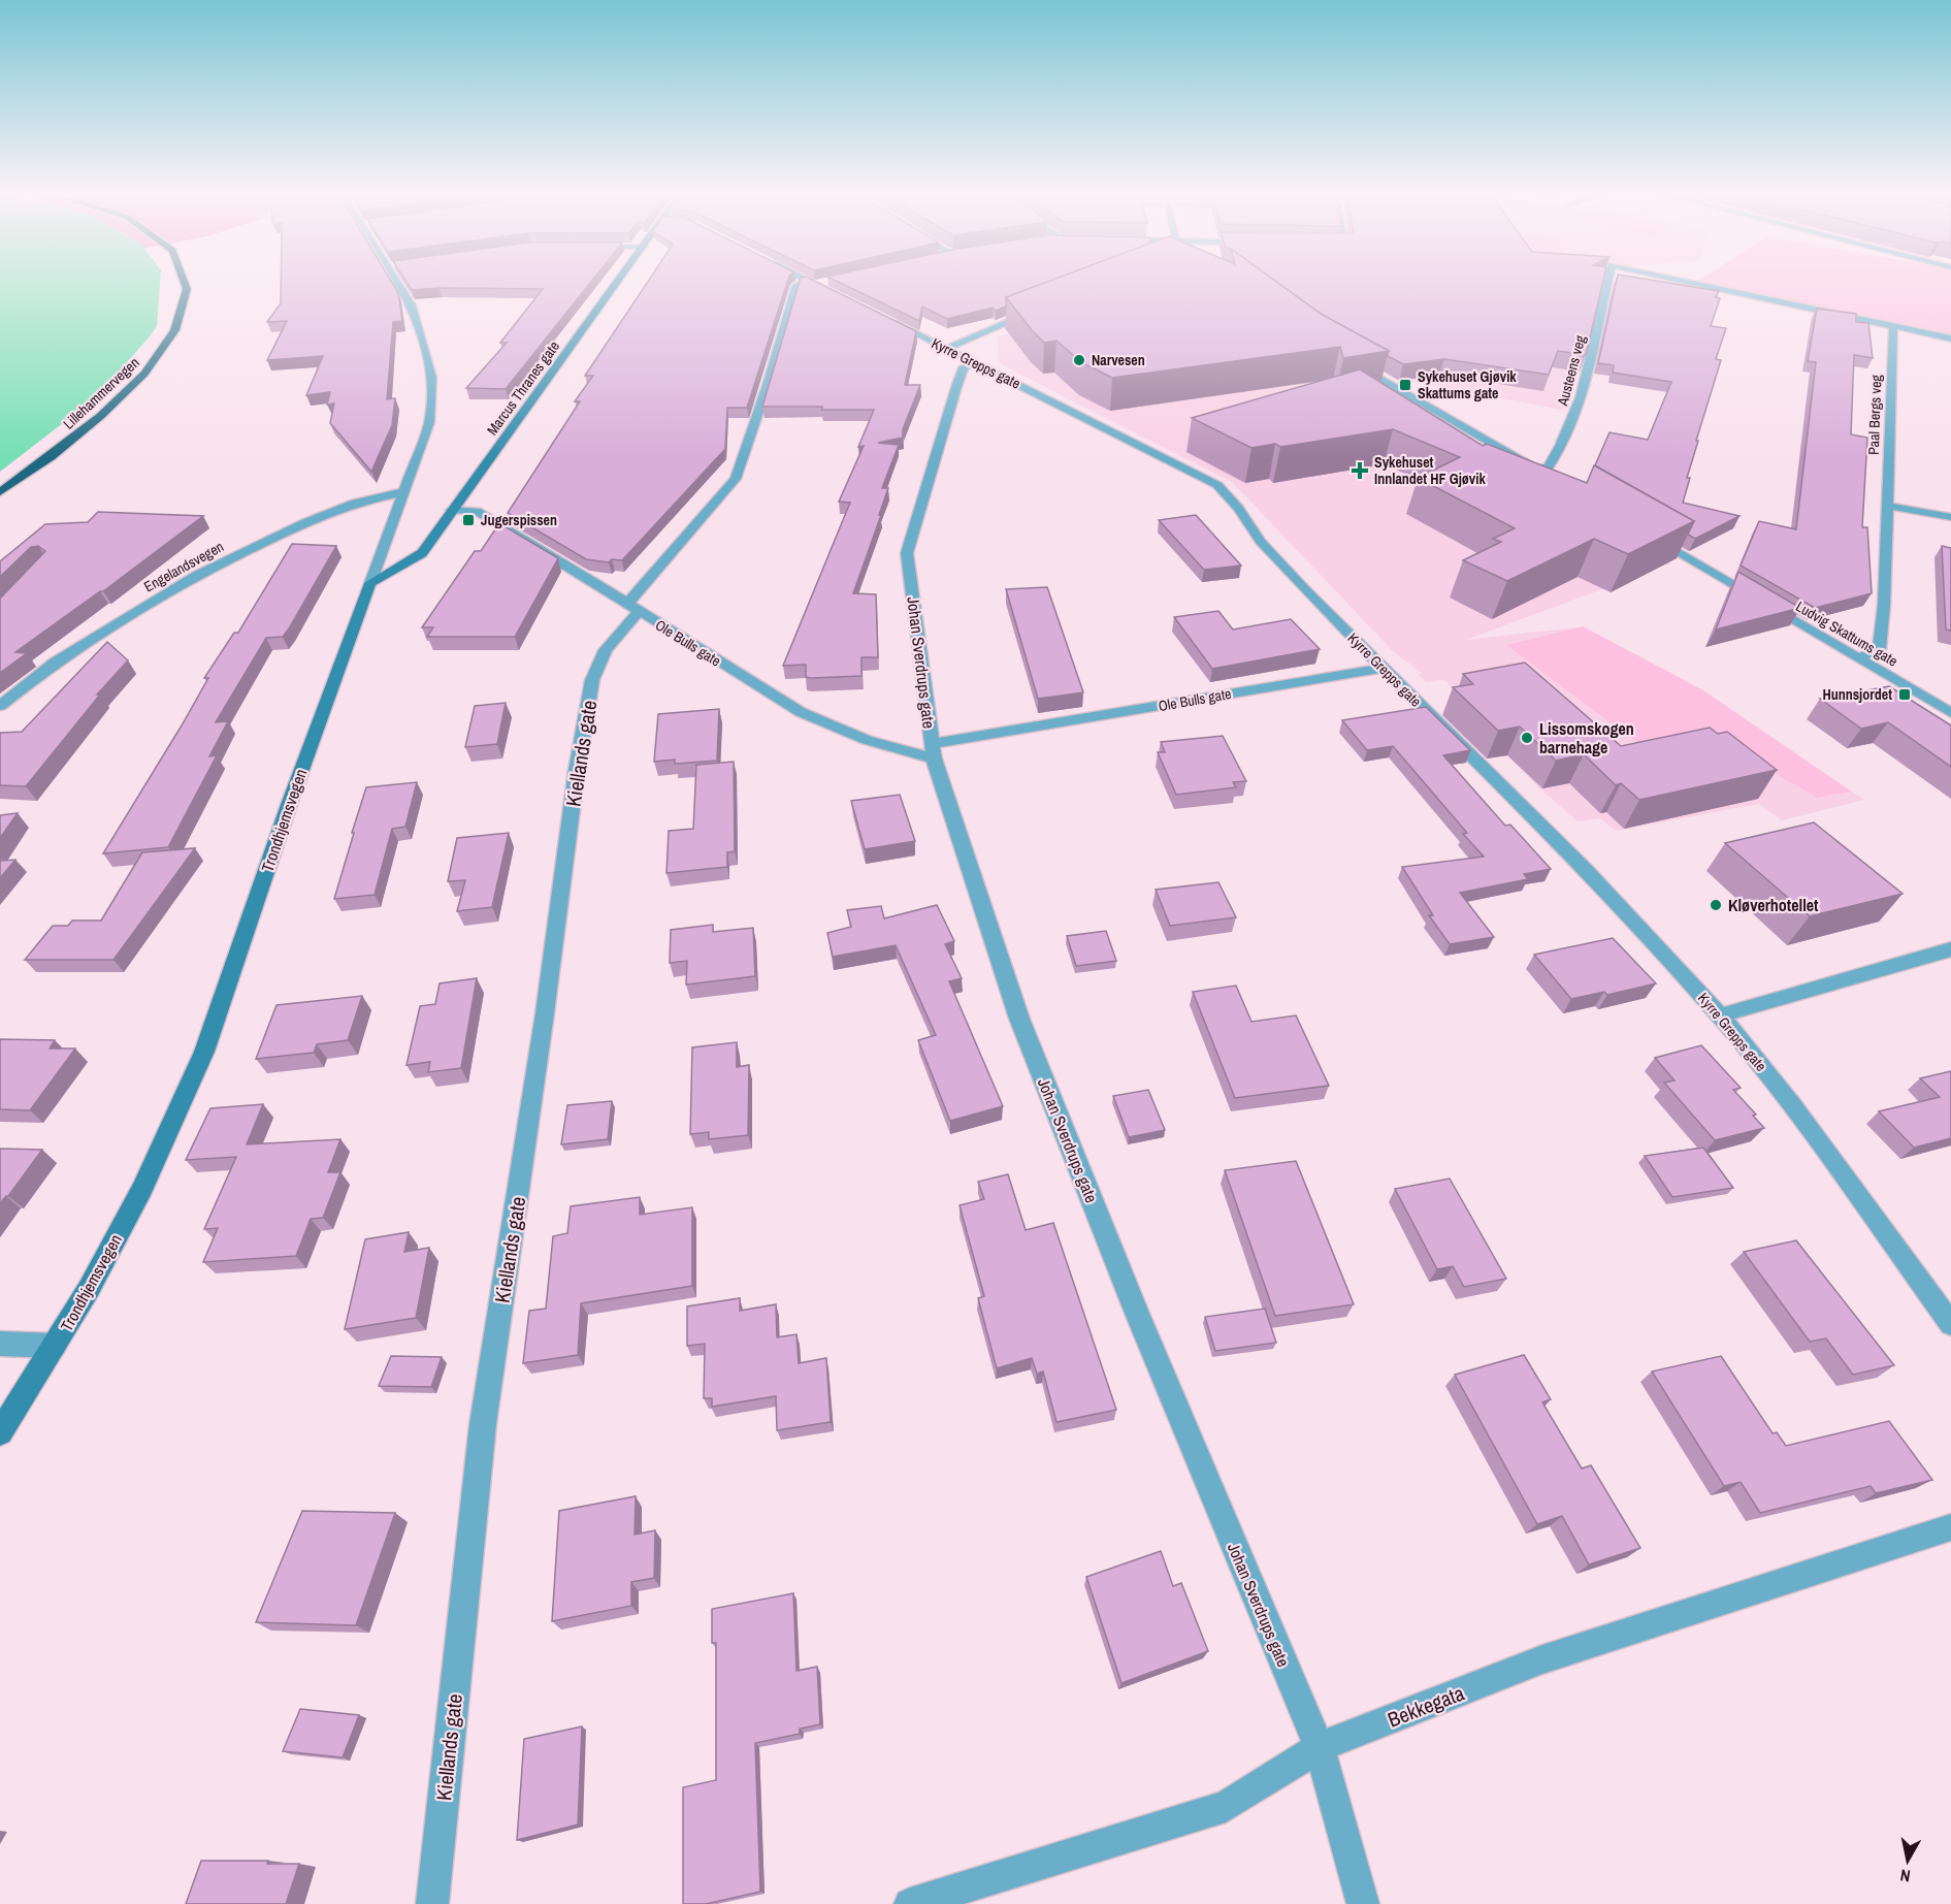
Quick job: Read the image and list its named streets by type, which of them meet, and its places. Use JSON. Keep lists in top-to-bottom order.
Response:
{
  "streets": {
    "highway": ["Lillehammervegen"],
    "main road": ["Marcus Thranes gate", "Trondhjemsvegen"],
    "street": [
      "Kyrre Grepps gate",
      "Austeens veg",
      "Paal Bergs veg",
      "Engelandsvegen",
      "Ludvig Skattums gate",
      "Ole Bulls gate",
      "Johan Sverdrups gate",
      "Kiellands gate",
      "Bekkegata"
    ]
  },
  "crossings": [
    ["Kyrre Grepps gate", "Ole Bulls gate"],
    ["Kyrre Grepps gate", "Johan Sverdrups gate"],
    ["Austeens veg", "Paal Bergs veg"],
    ["Marcus Thranes gate", "Ole Bulls gate"],
    ["Marcus Thranes gate", "Trondhjemsvegen"],
    ["Paal Bergs veg", "Ludvig Skattums gate"],
    ["Engelandsvegen", "Trondhjemsvegen"],
    ["Ole Bulls gate", "Johan Sverdrups gate"],
    ["Ole Bulls gate", "Kiellands gate"],
    ["Johan Sverdrups gate", "Bekkegata"]
  ],
  "places": {
    "other": ["Narvesen", "Lissomskogen barnehage", "Kløverhotellet"],
    "transit": ["Sykehuset Gjøvik Skattums gate", "Jugerspissen", "Hunnsjordet"],
    "health": ["Sykehuset Innlandet HF Gjøvik"]
  },
  "north": "bottom"
}
